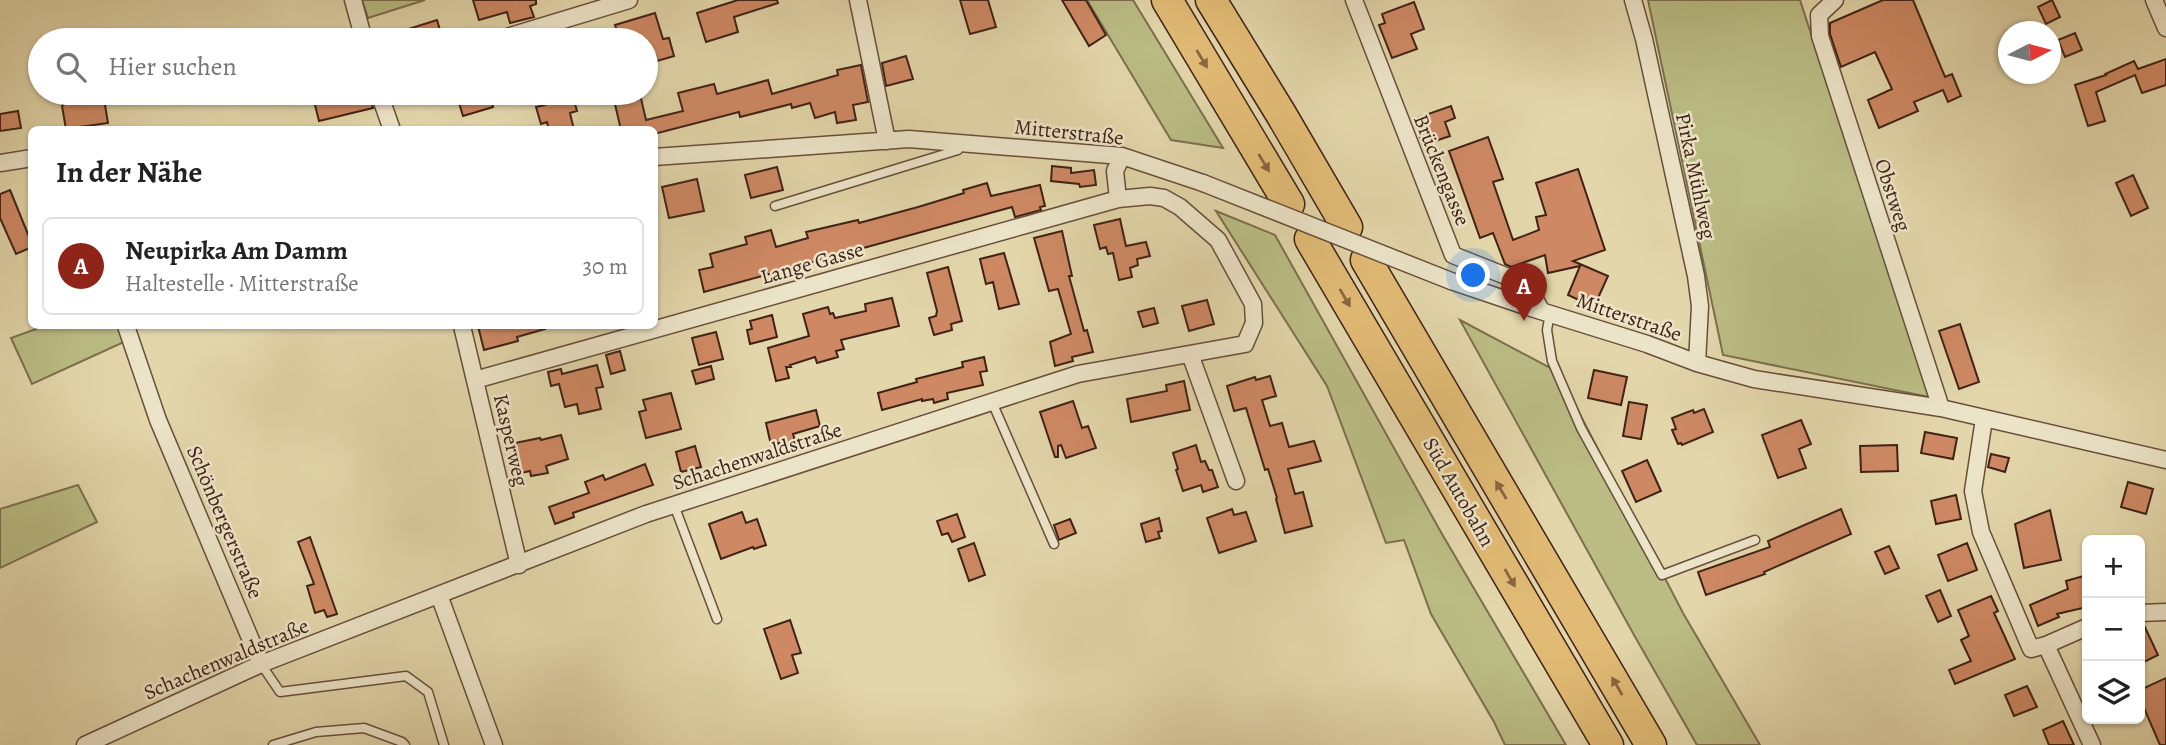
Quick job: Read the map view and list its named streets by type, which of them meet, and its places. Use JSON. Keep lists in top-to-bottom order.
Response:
{
  "streets": {
    "highway": ["Süd Autobahn"],
    "street": [
      "Mitterstraße",
      "Brückengasse",
      "Pirka Mühlweg",
      "Obstweg",
      "Lange Gasse",
      "Kasperweg",
      "Schachenwaldstraße",
      "Schönbergerstraße"
    ]
  },
  "crossings": [
    ["Mitterstraße", "Brückengasse"],
    ["Mitterstraße", "Pirka Mühlweg"],
    ["Mitterstraße", "Obstweg"],
    ["Lange Gasse", "Kasperweg"],
    ["Lange Gasse", "Schachenwaldstraße"],
    ["Kasperweg", "Schachenwaldstraße"],
    ["Schachenwaldstraße", "Schönbergerstraße"]
  ],
  "north": "right",
  "page": {
    "search": "Hier suchen",
    "heading": "In der Nähe",
    "list": [
      {
        "mark": "A",
        "name": "Neupirka Am Damm",
        "note": "Haltestelle · Mitterstraße",
        "value": "30 m"
      }
    ],
    "pins": "A",
    "map_buttons": ["+", "−"]
  }
}
